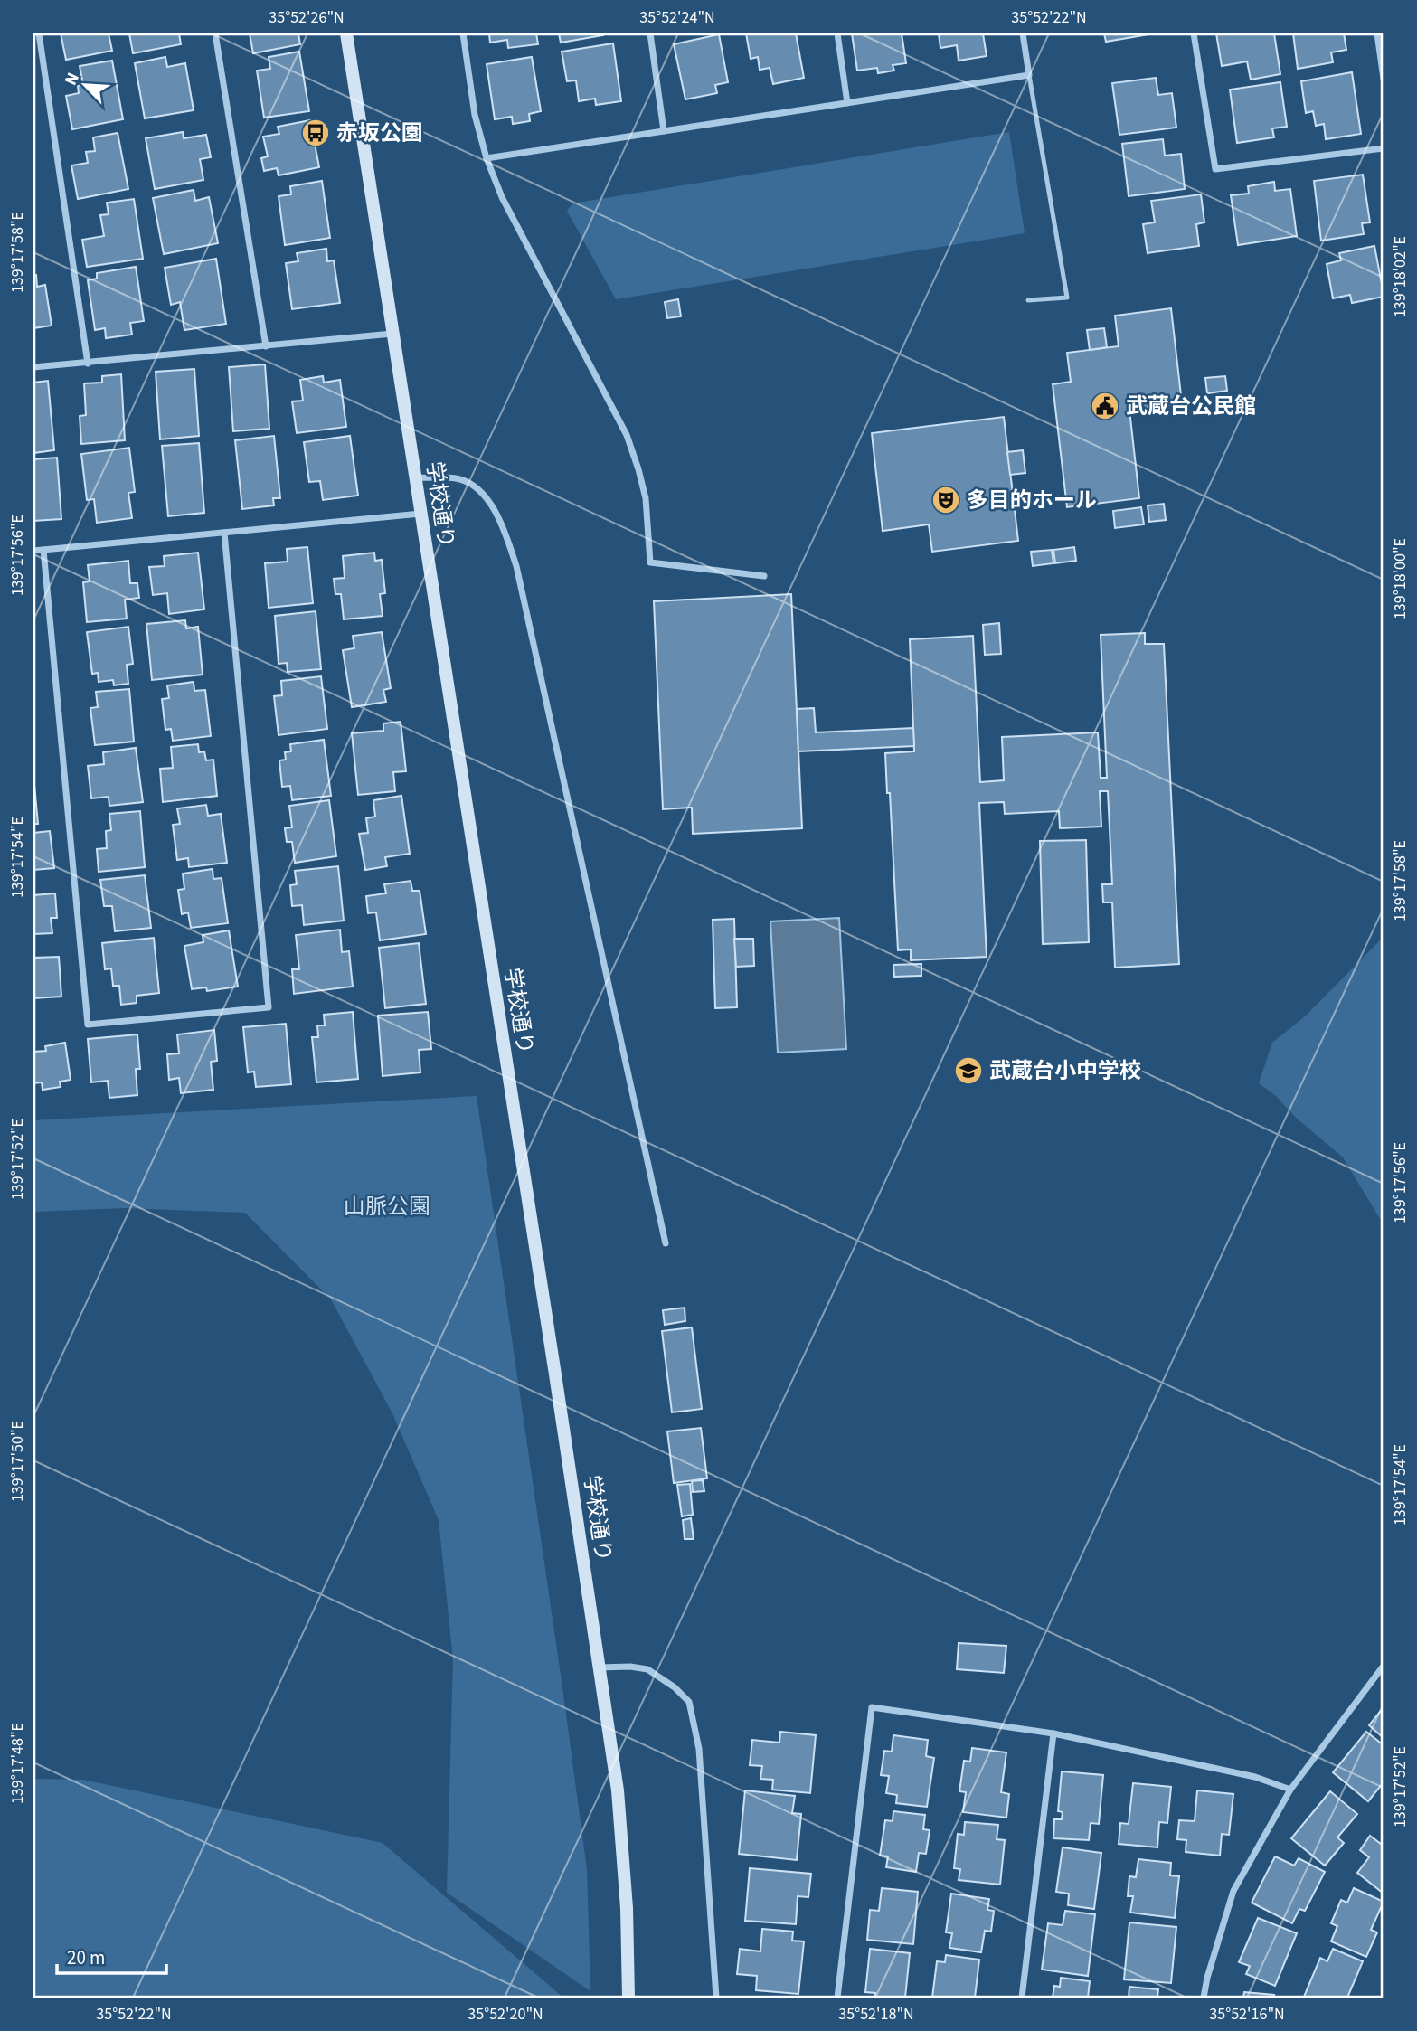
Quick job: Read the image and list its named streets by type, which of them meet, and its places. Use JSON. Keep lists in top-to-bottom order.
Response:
{
  "streets": {
    "street": ["学校通り"]
  },
  "parks": ["山脈公園"],
  "places": {
    "bus stop": ["赤坂公園"],
    "public building": ["武蔵台公民館"],
    "theatre": ["多目的ホール"],
    "school or university": ["武蔵台小中学校"]
  },
  "scale_bar": "20 m",
  "north": "top left",
  "coordinates": [
    "35°52'26\"N",
    "35°52'24\"N",
    "35°52'22\"N",
    "139°17'58\"E",
    "139°18'02\"E",
    "139°17'56\"E",
    "139°18'00\"E",
    "139°17'54\"E",
    "139°17'52\"E",
    "139°17'50\"E",
    "139°17'48\"E",
    "35°52'20\"N",
    "35°52'18\"N",
    "35°52'16\"N"
  ]
}
